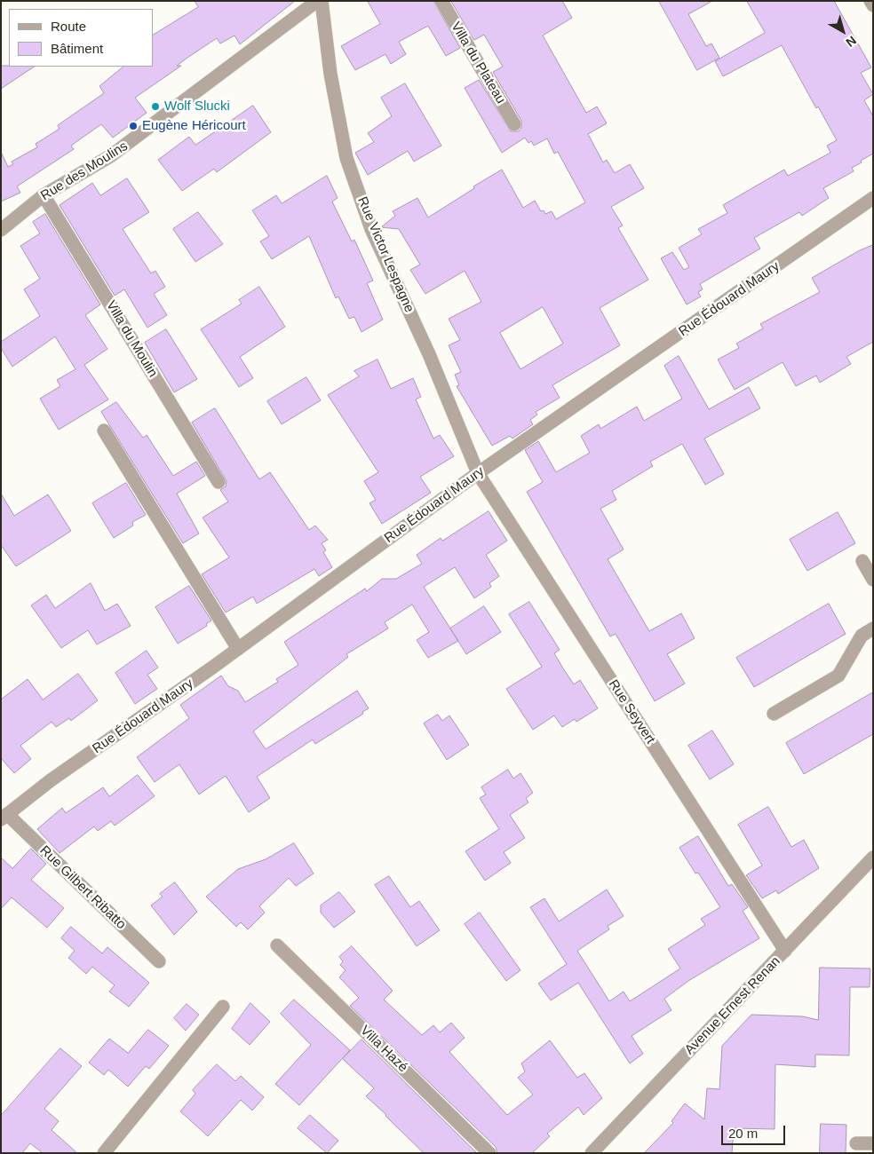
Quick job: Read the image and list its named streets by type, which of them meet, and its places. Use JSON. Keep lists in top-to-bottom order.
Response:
{
  "streets": {
    "street": [
      "Villa du Plateau",
      "Rue des Moulins",
      "Rue Victor Lespagne",
      "Rue Édouard Maury",
      "Villa du Moulin",
      "Rue Seyvert",
      "Rue Gilbert Ribatto",
      "Avenue Ernest Renan",
      "Villa Hazé"
    ]
  },
  "crossings": [
    ["Rue des Moulins", "Villa du Moulin"],
    ["Rue Victor Lespagne", "Rue Édouard Maury"],
    ["Rue Victor Lespagne", "Rue Seyvert"],
    ["Rue Édouard Maury", "Rue Seyvert"],
    ["Rue Édouard Maury", "Rue Gilbert Ribatto"],
    ["Rue Seyvert", "Avenue Ernest Renan"]
  ],
  "places": ["Wolf Slucki", "Eugène Héricourt"],
  "legend": ["Route", "Bâtiment"],
  "scale_bar": "20 m",
  "north": "bottom right"
}
